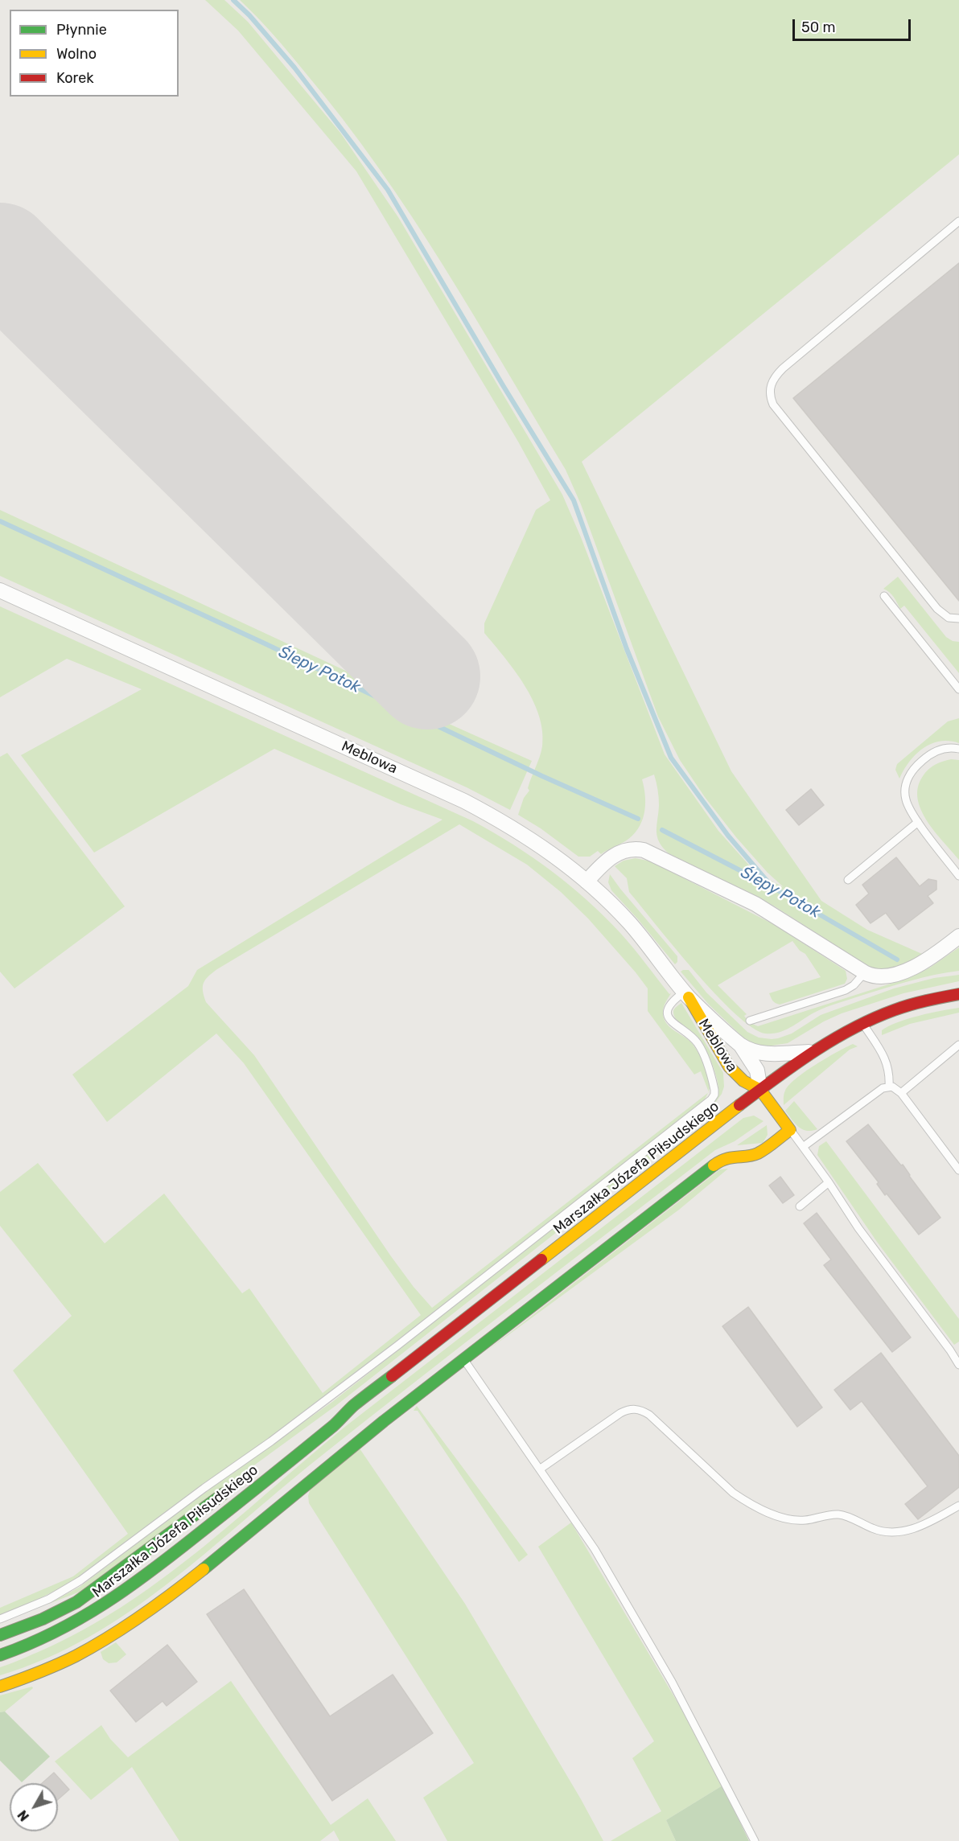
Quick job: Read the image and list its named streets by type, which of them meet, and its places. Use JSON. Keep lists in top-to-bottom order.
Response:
{
  "streets": {
    "main road": ["Meblowa", "Marszałka Józefa Piłsudskiego"]
  },
  "crossings": [
    ["Meblowa", "Marszałka Józefa Piłsudskiego"]
  ],
  "water": ["Ślepy Potok"],
  "legend": ["Płynnie", "Wolno", "Korek"],
  "scale_bar": "50 m",
  "north": "bottom left"
}
